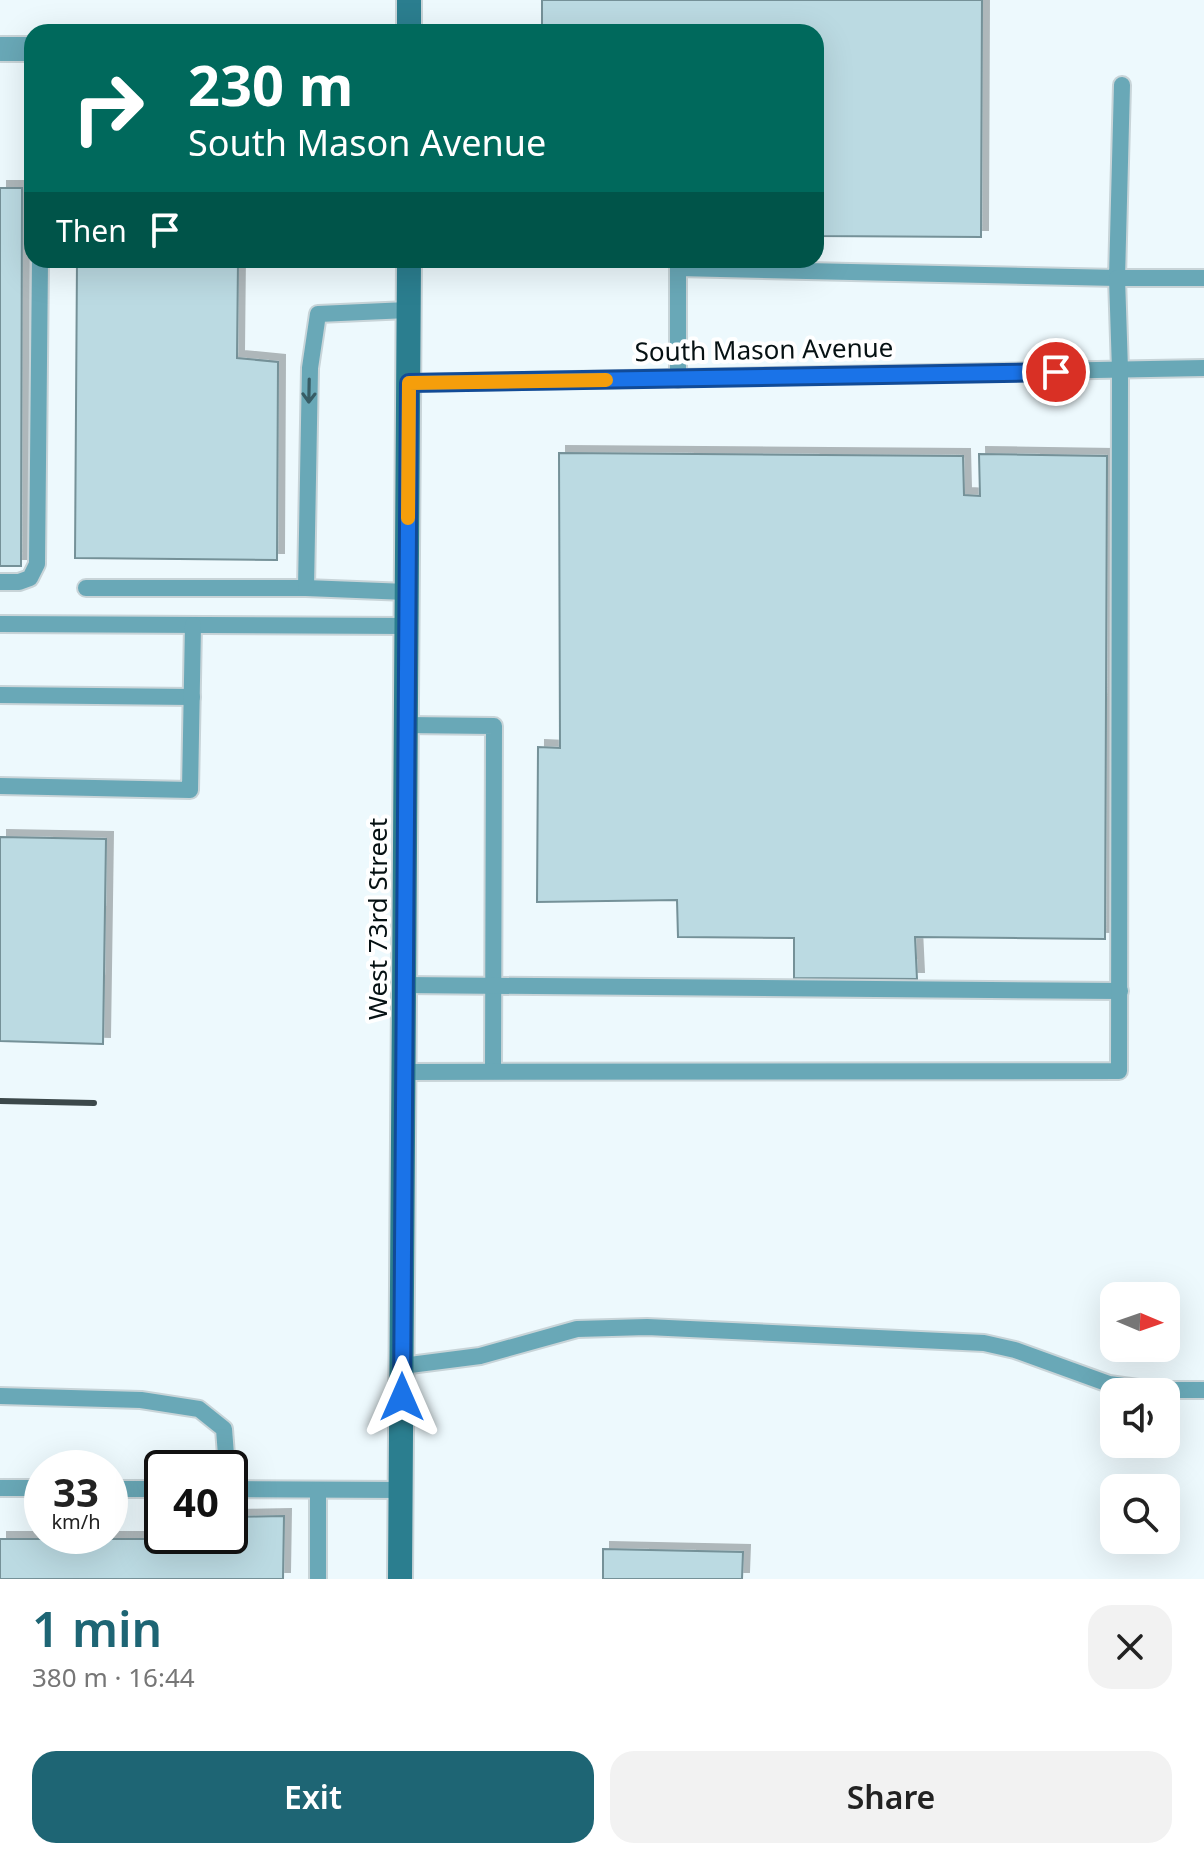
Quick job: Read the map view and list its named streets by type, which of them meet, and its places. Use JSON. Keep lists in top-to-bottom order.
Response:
{
  "streets": {
    "street": ["West 73rd Street"],
    "lane": ["South Mason Avenue"]
  },
  "crossings": [
    ["South Mason Avenue", "West 73rd Street"]
  ],
  "north": "right",
  "page": {
    "turn": ["230 m", "South Mason Avenue"],
    "then": "Then",
    "speed": "33 km/h",
    "limit": "40",
    "heading": ["1 min", "380 m · 16:44"],
    "buttons": ["Exit", "Share"]
  }
}
